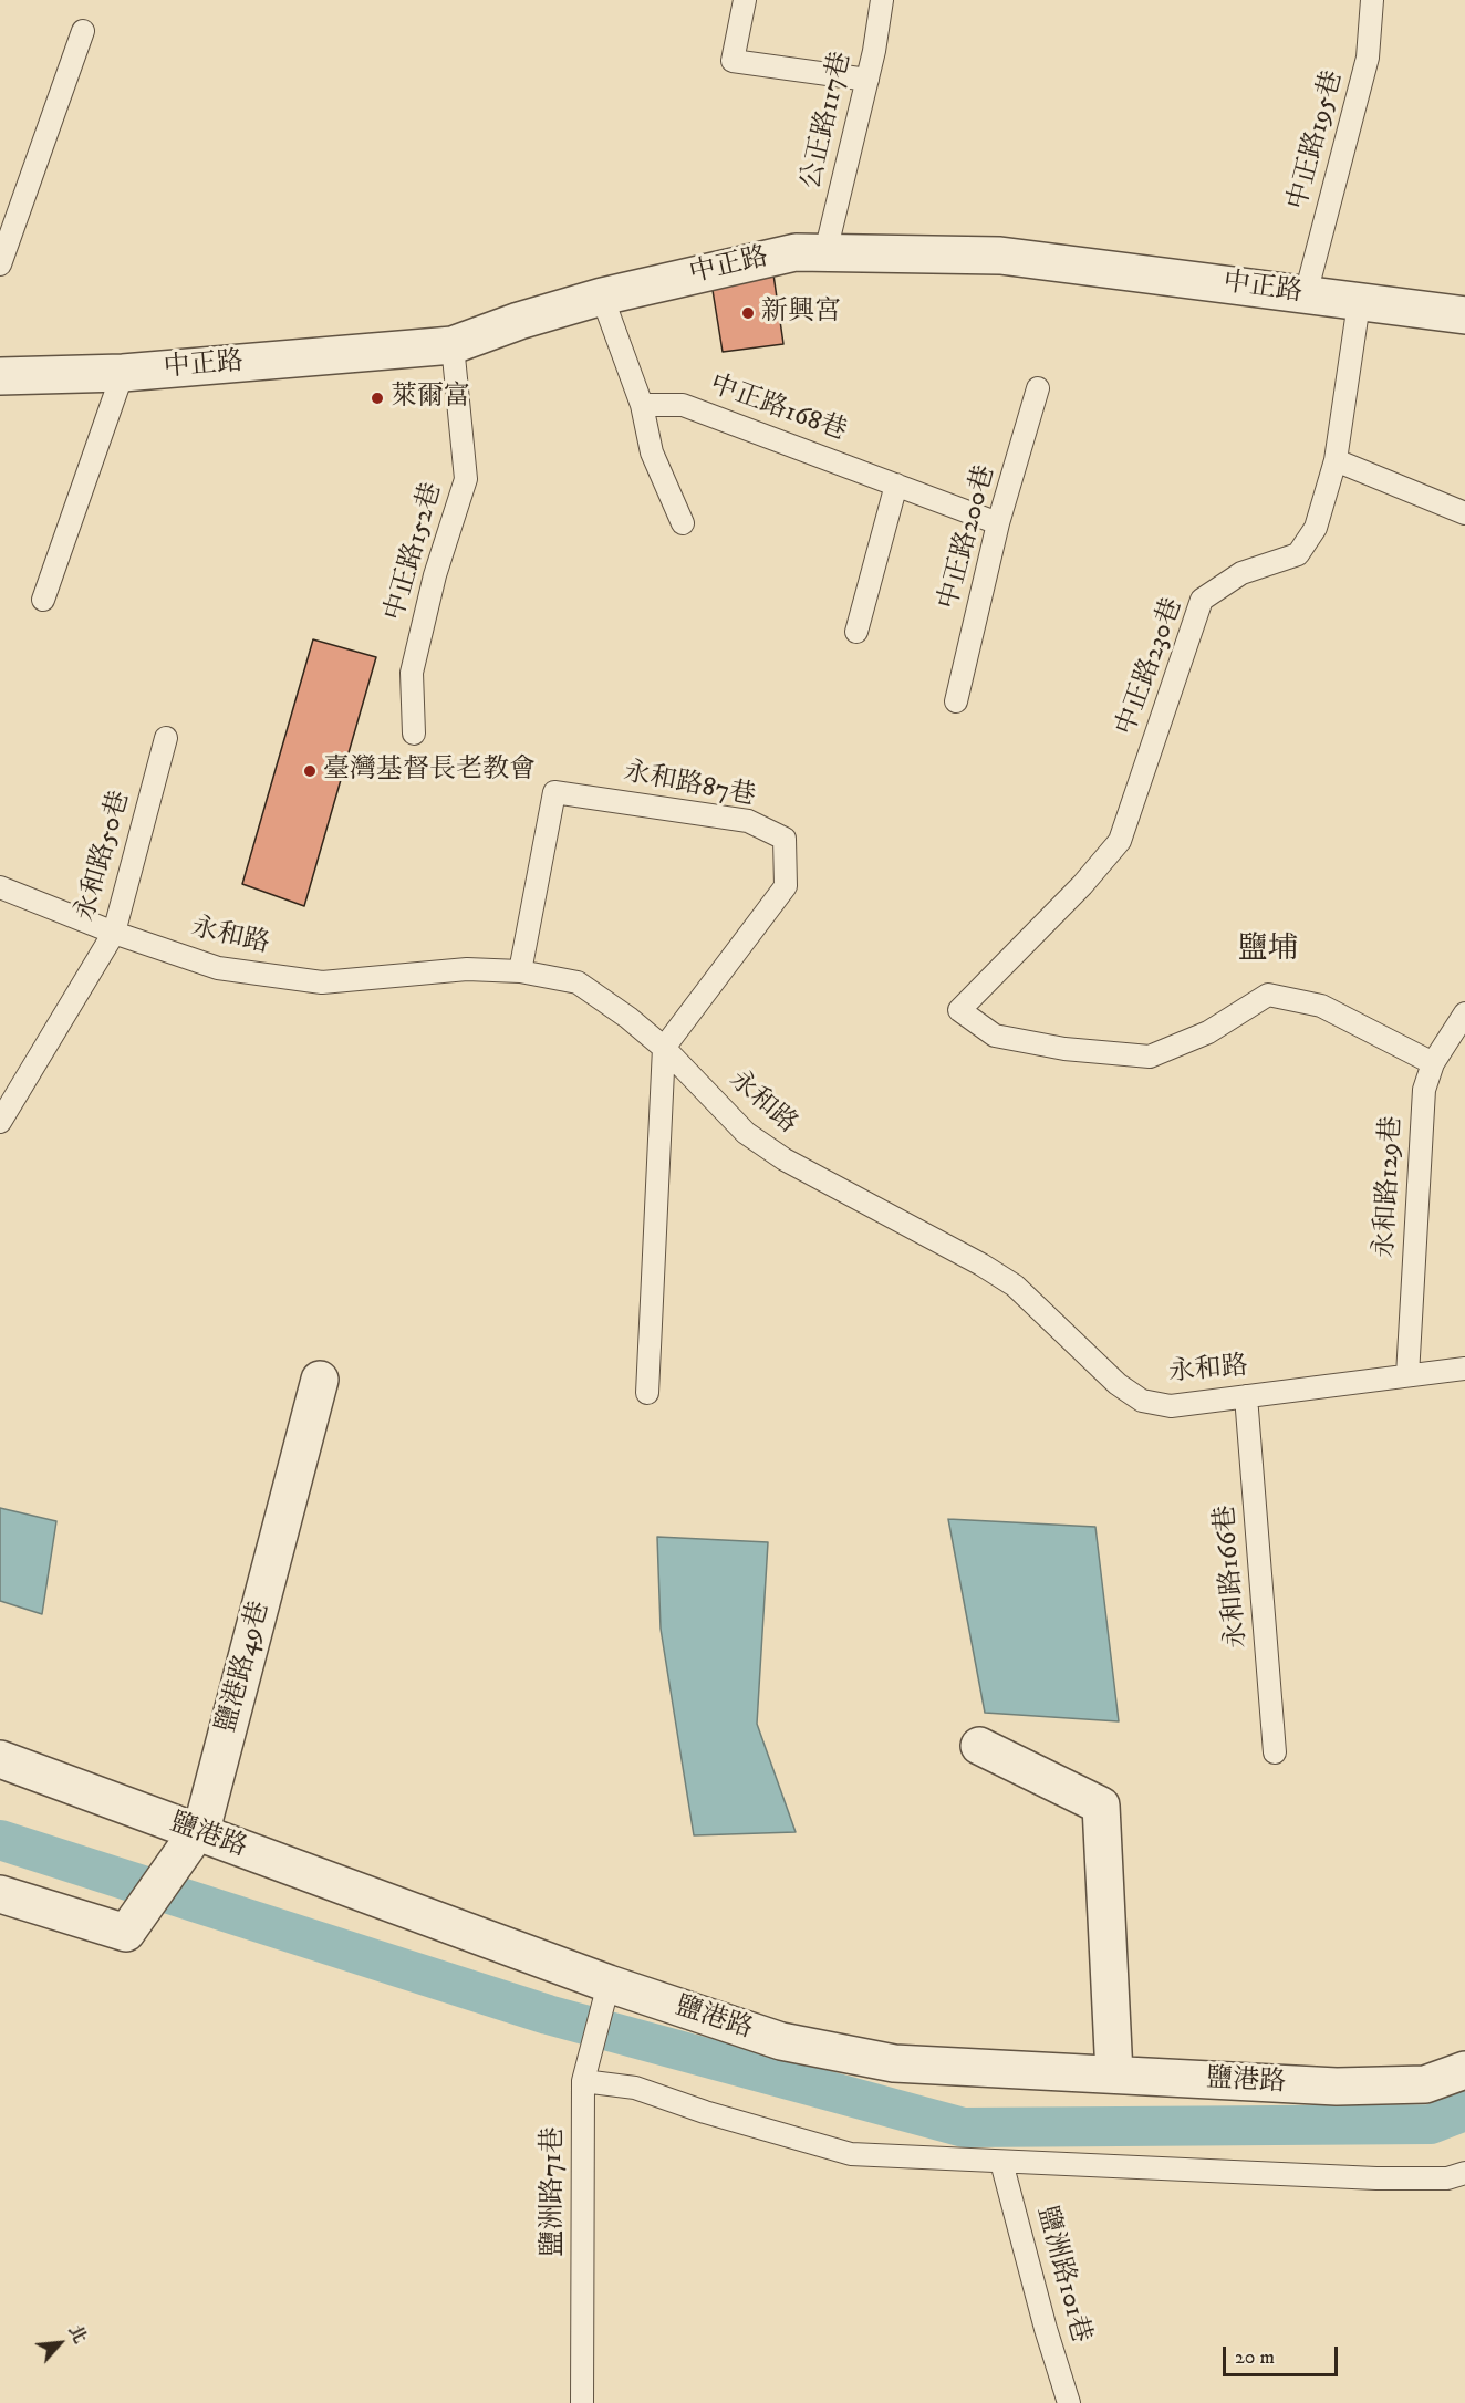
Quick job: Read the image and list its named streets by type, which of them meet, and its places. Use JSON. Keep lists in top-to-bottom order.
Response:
{
  "streets": {
    "street": ["中正路", "鹽港路49巷", "鹽港路"],
    "lane": [
      "公正路117巷",
      "中正路195巷",
      "中正路168巷",
      "中正路200巷",
      "中正路152巷",
      "中正路230巷",
      "永和路87巷",
      "永和路50巷",
      "永和路",
      "永和路129巷",
      "永和路166巷",
      "鹽洲路71巷",
      "鹽洲路101巷"
    ]
  },
  "crossings": [
    ["公正路117巷", "中正路"],
    ["中正路195巷", "中正路"],
    ["中正路", "中正路152巷"],
    ["中正路", "中正路230巷"],
    ["中正路168巷", "中正路200巷"],
    ["中正路230巷", "永和路129巷"],
    ["永和路87巷", "永和路"],
    ["永和路50巷", "永和路"],
    ["永和路", "永和路129巷"],
    ["永和路", "永和路166巷"],
    ["鹽港路49巷", "鹽港路"],
    ["鹽港路", "鹽洲路71巷"]
  ],
  "districts": ["鹽埔"],
  "places": ["新興宮", "萊爾富", "臺灣基督長老教會"],
  "scale_bar": "20 m",
  "north": "top right"
}
